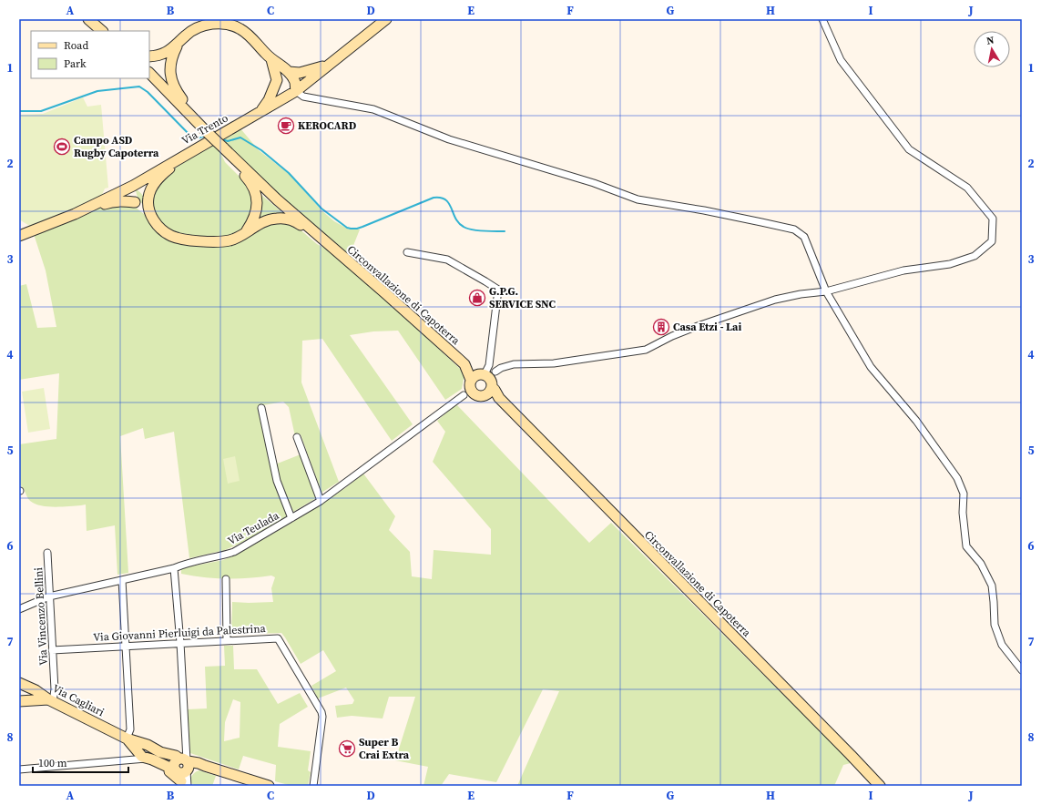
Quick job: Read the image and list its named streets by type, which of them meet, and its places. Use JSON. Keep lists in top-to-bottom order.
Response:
{
  "streets": {
    "street": [
      "Via Trento",
      "Circonvallazione di Capoterra",
      "Via Teulada",
      "Via Vincenzo Bellini",
      "Via Giovanni Pierluigi da Palestrina",
      "Via Cagliari"
    ]
  },
  "crossings": [
    ["Via Teulada", "Via Vincenzo Bellini"],
    ["Via Vincenzo Bellini", "Via Giovanni Pierluigi da Palestrina"],
    ["Via Vincenzo Bellini", "Via Cagliari"]
  ],
  "places": {
    "cafe": ["KEROCARD"],
    "sports": ["Campo ASD Rugby Capoterra"],
    "shop": ["G.P.G. SERVICE SNC"],
    "building": ["Casa Etzi - Lai"],
    "supermarket": ["Super B Crai Extra"]
  },
  "legend": ["Road", "Park"],
  "scale_bar": "100 m",
  "north": "top",
  "grid": {
    "columns": [
      "A",
      "B",
      "C",
      "D",
      "E",
      "F",
      "G",
      "H",
      "I",
      "J"
    ],
    "rows": [
      "1",
      "2",
      "3",
      "4",
      "5",
      "6",
      "7",
      "8"
    ]
  }
}
